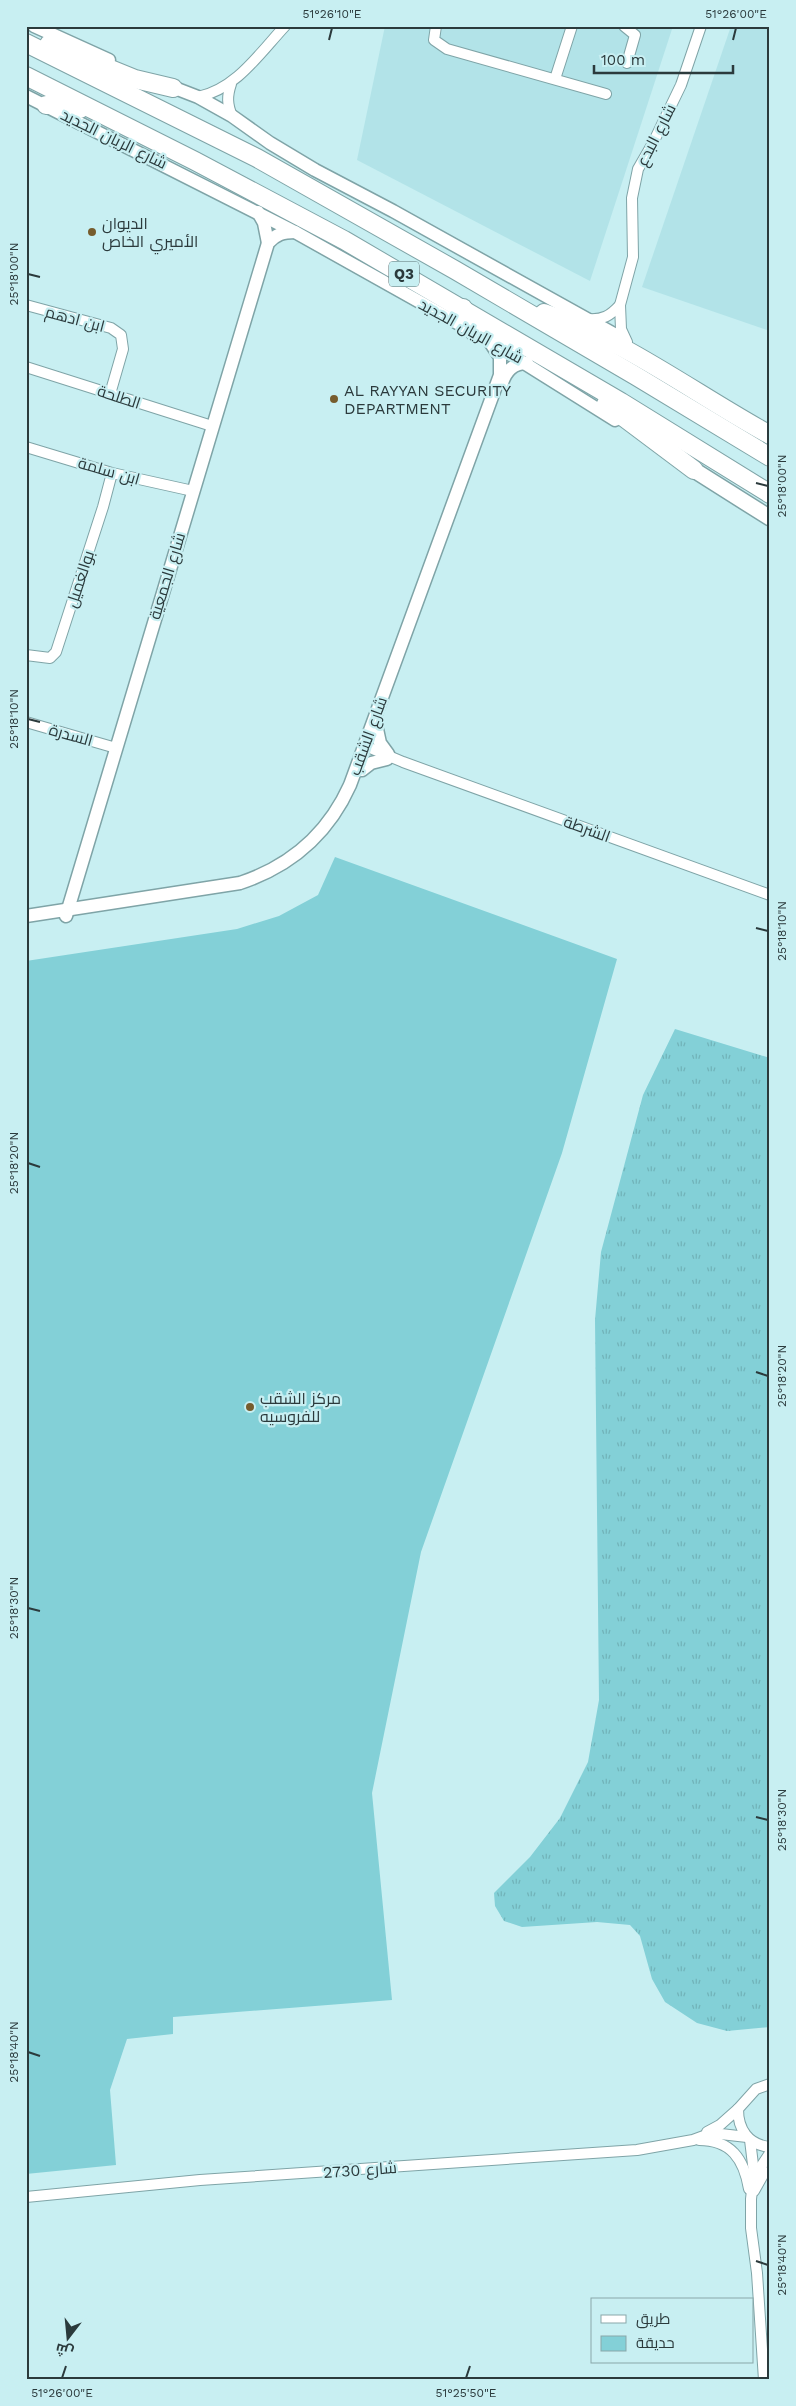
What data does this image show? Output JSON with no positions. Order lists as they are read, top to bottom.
{
  "streets": {
    "highway": ["شارع الريان الجديد", "Q3"],
    "street": [
      "شارع البدع",
      "ابن ادهم",
      "الطلحة",
      "ابن سلمة",
      "شارع الجمعية",
      "بوالغميل",
      "السدرة",
      "شارع الشقب",
      "الشرطة",
      "شارع 2730"
    ]
  },
  "crossings": [
    ["شارع الريان الجديد", "شارع الشقب"],
    ["ابن ادهم", "الطلحة"],
    ["الطلحة", "شارع الجمعية"],
    ["ابن سلمة", "شارع الجمعية"],
    ["ابن سلمة", "بوالغميل"],
    ["شارع الجمعية", "السدرة"],
    ["شارع الجمعية", "شارع الشقب"],
    ["شارع الشقب", "الشرطة"]
  ],
  "places": ["الديوان الأميري الخاص", "AL RAYYAN SECURITY DEPARTMENT", "مركز الشقب للفروسيه"],
  "legend": ["طريق", "حديقة"],
  "scale_bar": "100 m",
  "north": "bottom",
  "coordinates": [
    "51°26'10\"E",
    "51°26'00\"E",
    "25°18'00\"N",
    "25°18'10\"N",
    "25°18'20\"N",
    "25°18'30\"N",
    "25°18'40\"N",
    "51°25'50\"E"
  ]
}
